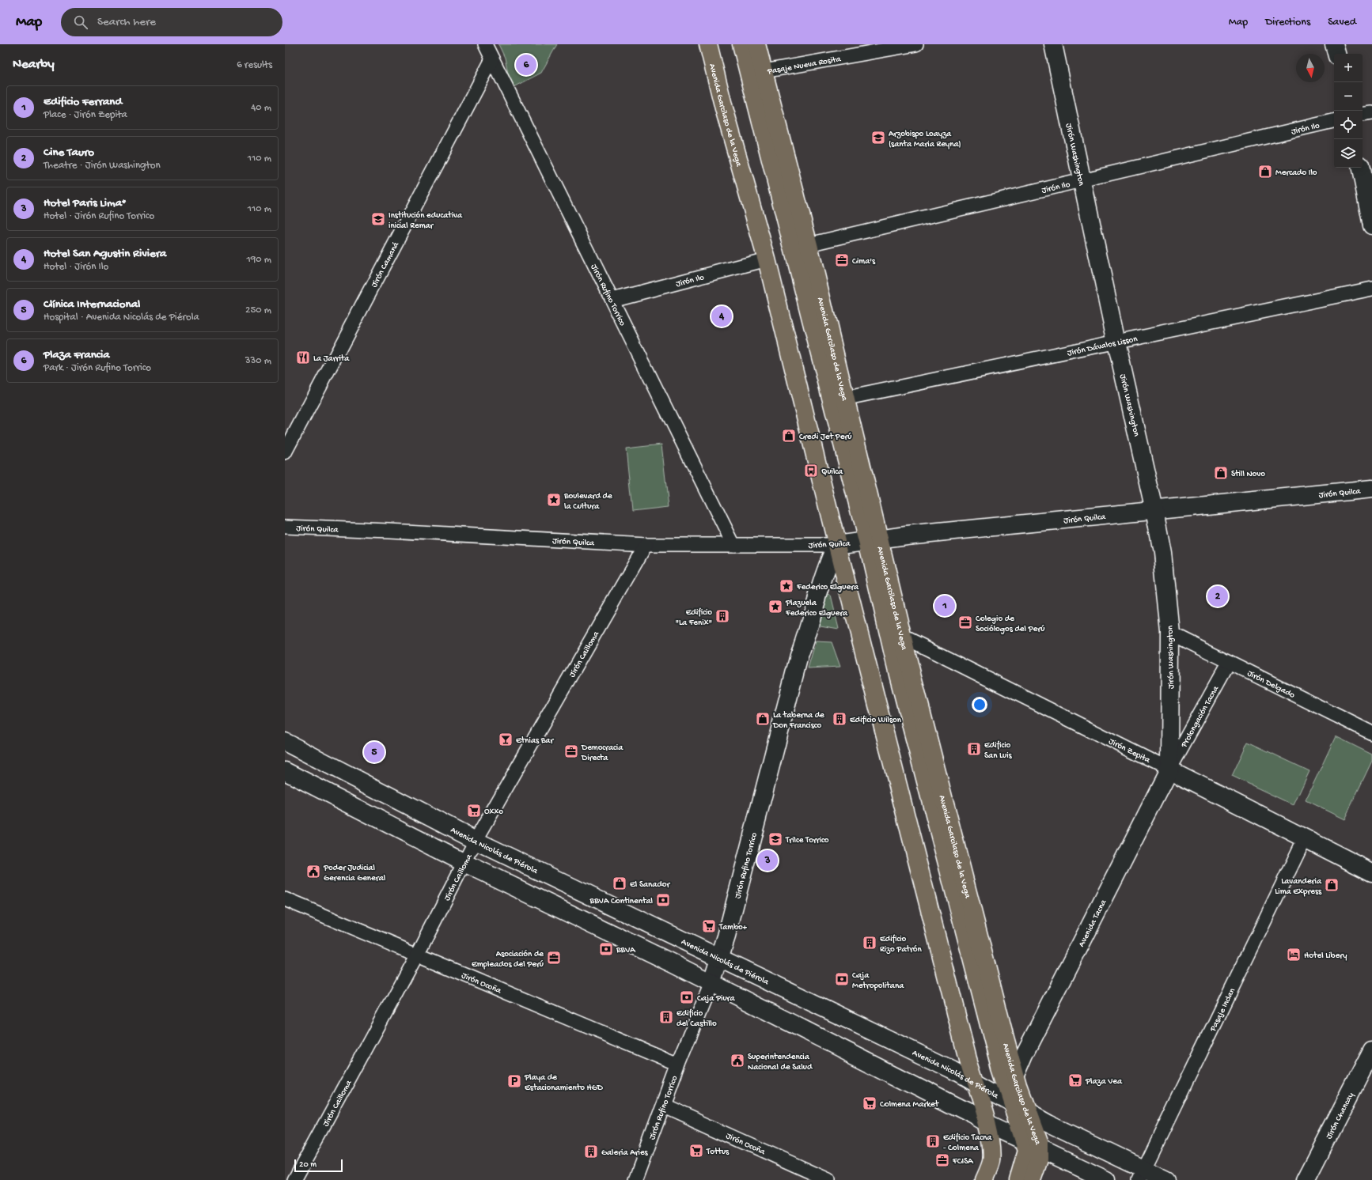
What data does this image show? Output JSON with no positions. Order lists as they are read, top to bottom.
{
  "streets": {
    "main road": ["Avenida Garcilaso de la Vega"],
    "street": [
      "Pasaje Nueva Rosita",
      "Jirón Ilo",
      "Jirón Washington",
      "Jirón Camaná",
      "Jirón Rufino Torrico",
      "Jirón Dávalos Lisson",
      "Jirón Quilca",
      "Jirón Cailloma",
      "Jirón Delgado",
      "Prolongación Tacna",
      "Jirón Zepita",
      "Avenida Nicolás de Piérola",
      "Avenida Tacna",
      "Jirón Ocoña",
      "Pasaje Inclan",
      "Jirón Chancay"
    ]
  },
  "crossings": [
    ["Pasaje Nueva Rosita", "Avenida Garcilaso de la Vega"],
    ["Avenida Garcilaso de la Vega", "Jirón Ilo"],
    ["Avenida Garcilaso de la Vega", "Jirón Rufino Torrico"],
    ["Avenida Garcilaso de la Vega", "Jirón Dávalos Lisson"],
    ["Avenida Garcilaso de la Vega", "Jirón Quilca"],
    ["Avenida Garcilaso de la Vega", "Jirón Zepita"],
    ["Avenida Garcilaso de la Vega", "Avenida Nicolás de Piérola"],
    ["Avenida Garcilaso de la Vega", "Avenida Tacna"],
    ["Jirón Ilo", "Jirón Washington"],
    ["Jirón Ilo", "Jirón Rufino Torrico"],
    ["Jirón Washington", "Jirón Dávalos Lisson"],
    ["Jirón Washington", "Jirón Quilca"],
    ["Jirón Washington", "Jirón Delgado"],
    ["Jirón Washington", "Prolongación Tacna"],
    ["Jirón Washington", "Jirón Zepita"],
    ["Jirón Washington", "Avenida Tacna"],
    ["Jirón Camaná", "Jirón Rufino Torrico"],
    ["Jirón Rufino Torrico", "Jirón Quilca"],
    ["Jirón Rufino Torrico", "Avenida Nicolás de Piérola"],
    ["Jirón Rufino Torrico", "Jirón Ocoña"],
    ["Jirón Quilca", "Jirón Cailloma"],
    ["Jirón Cailloma", "Avenida Nicolás de Piérola"],
    ["Jirón Cailloma", "Jirón Ocoña"],
    ["Jirón Delgado", "Prolongación Tacna"],
    ["Prolongación Tacna", "Jirón Zepita"],
    ["Prolongación Tacna", "Avenida Tacna"],
    ["Jirón Zepita", "Avenida Tacna"],
    ["Jirón Zepita", "Pasaje Inclan"],
    ["Avenida Nicolás de Piérola", "Pasaje Inclan"]
  ],
  "places": {
    "school or university": ["Arzobispo Loayza (santa Maria Reyna)", "Institución educativa inicial Remar", "Trilce Torrico"],
    "shop": [
      "Mercado Ilo",
      "Credi Jet Perú",
      "Still Novo",
      "La taberna de Don Francisco",
      "El Sanador",
      "Lavanderia Lima Express"
    ],
    "office": [
      "Cima's",
      "Colegio de Sociólogos del Perú",
      "Democracia Directa",
      "Asociación de Empleados del Perú",
      "FCISA"
    ],
    "restaurant": ["La Jarrita"],
    "bus stop": ["Quilca"],
    "place": ["Boulevard de la Cultura", "Federico Elguera", "Plazuela Federico Elguera"],
    "building": [
      "Edificio \"La Fenix\"",
      "Edificio Wilson",
      "Edificio San Luis",
      "Edificio Rizo Patrón",
      "Edificio del Castillo",
      "Edificio Tacna - Colmena",
      "Galeria Aries"
    ],
    "bar": ["Etnias Bar"],
    "supermarket": [
      "Oxxo",
      "Tambo+",
      "Plaza Vea",
      "Colmena Market",
      "Tottus"
    ],
    "public building": ["Poder Judicial Gerencia General", "Superintendencia Nacional de Salud"],
    "bank": [
      "BBVA Continental",
      "BBVA",
      "Caja Metropolitana",
      "Caja Piura"
    ],
    "hotel": ["Hotel Libery"],
    "parking": ["Playa de Estacionamiento HGD"]
  },
  "scale_bar": "20 m",
  "north": "bottom",
  "page": {
    "header": "Map",
    "search": "Search here",
    "nav": ["Map", "Directions", "Saved"],
    "heading": ["Nearby", "6 results"],
    "pins": [
      "6",
      "4",
      "2",
      "1",
      "5",
      "3"
    ],
    "map_buttons": ["+", "−"],
    "list": [
      {
        "mark": "1",
        "name": "Edificio Ferrand",
        "note": "Place · Jirón Zepita",
        "value": "40 m"
      },
      {
        "mark": "2",
        "name": "Cine Tauro",
        "note": "Theatre · Jirón Washington",
        "value": "110 m"
      },
      {
        "mark": "3",
        "name": "Hotel Paris Lima*",
        "note": "Hotel · Jirón Rufino Torrico",
        "value": "110 m"
      },
      {
        "mark": "4",
        "name": "Hotel San Agustin Riviera",
        "note": "Hotel · Jirón Ilo",
        "value": "190 m"
      },
      {
        "mark": "5",
        "name": "Clínica Internacional",
        "note": "Hospital · Avenida Nicolás de Piérola",
        "value": "250 m"
      },
      {
        "mark": "6",
        "name": "Plaza Francia",
        "note": "Park · Jirón Rufino Torrico",
        "value": "330 m"
      }
    ],
    "scale": "20 m"
  }
}
